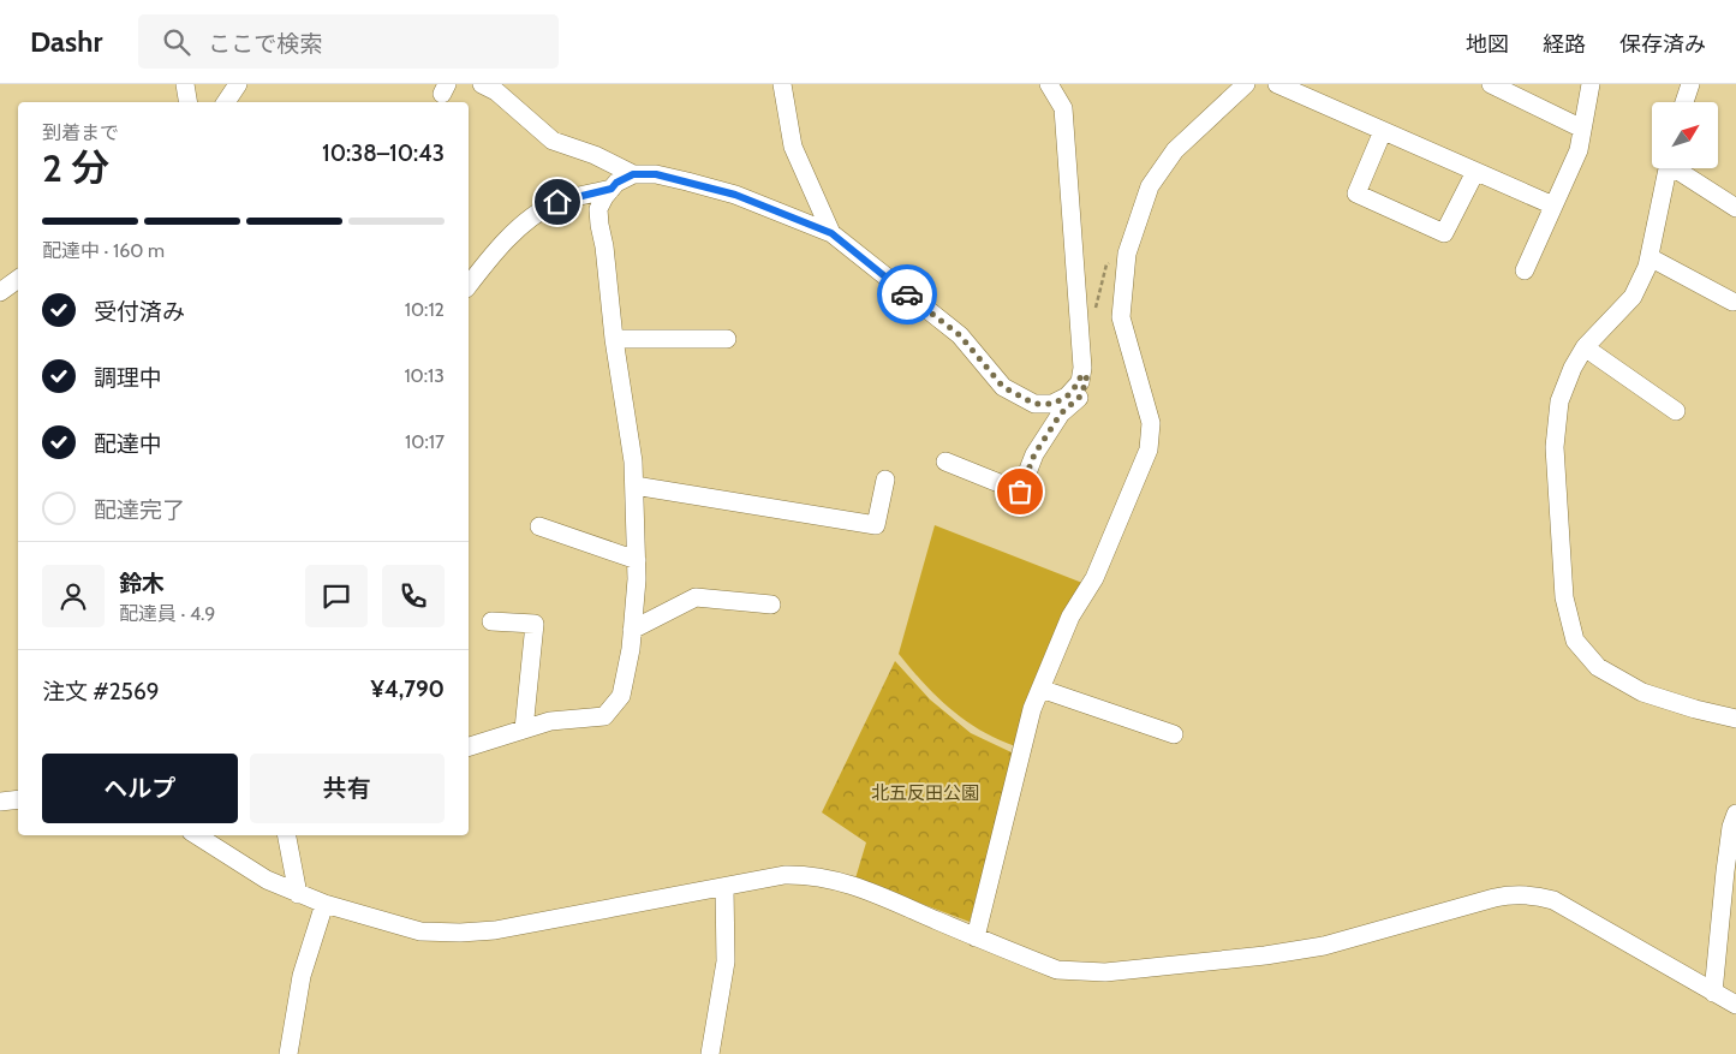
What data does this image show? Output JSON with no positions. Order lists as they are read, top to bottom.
{
  "parks": ["北五反田公園"],
  "north": "top right",
  "page": {
    "header": "Dashr",
    "search": "ここで検索",
    "nav": ["地図", "経路", "保存済み"],
    "heading": ["2 分", "到着まで", "10:38–10:43"],
    "panel": [
      "鈴木",
      "配達員 · 4.9",
      "注文 #2569",
      "¥4,790"
    ],
    "bar": "配達中 · 160 m",
    "list": [
      ["受付済み", "10:12"],
      ["調理中", "10:13"],
      ["配達中", "10:17"],
      "配達完了"
    ],
    "buttons": ["ヘルプ", "共有"]
  }
}
